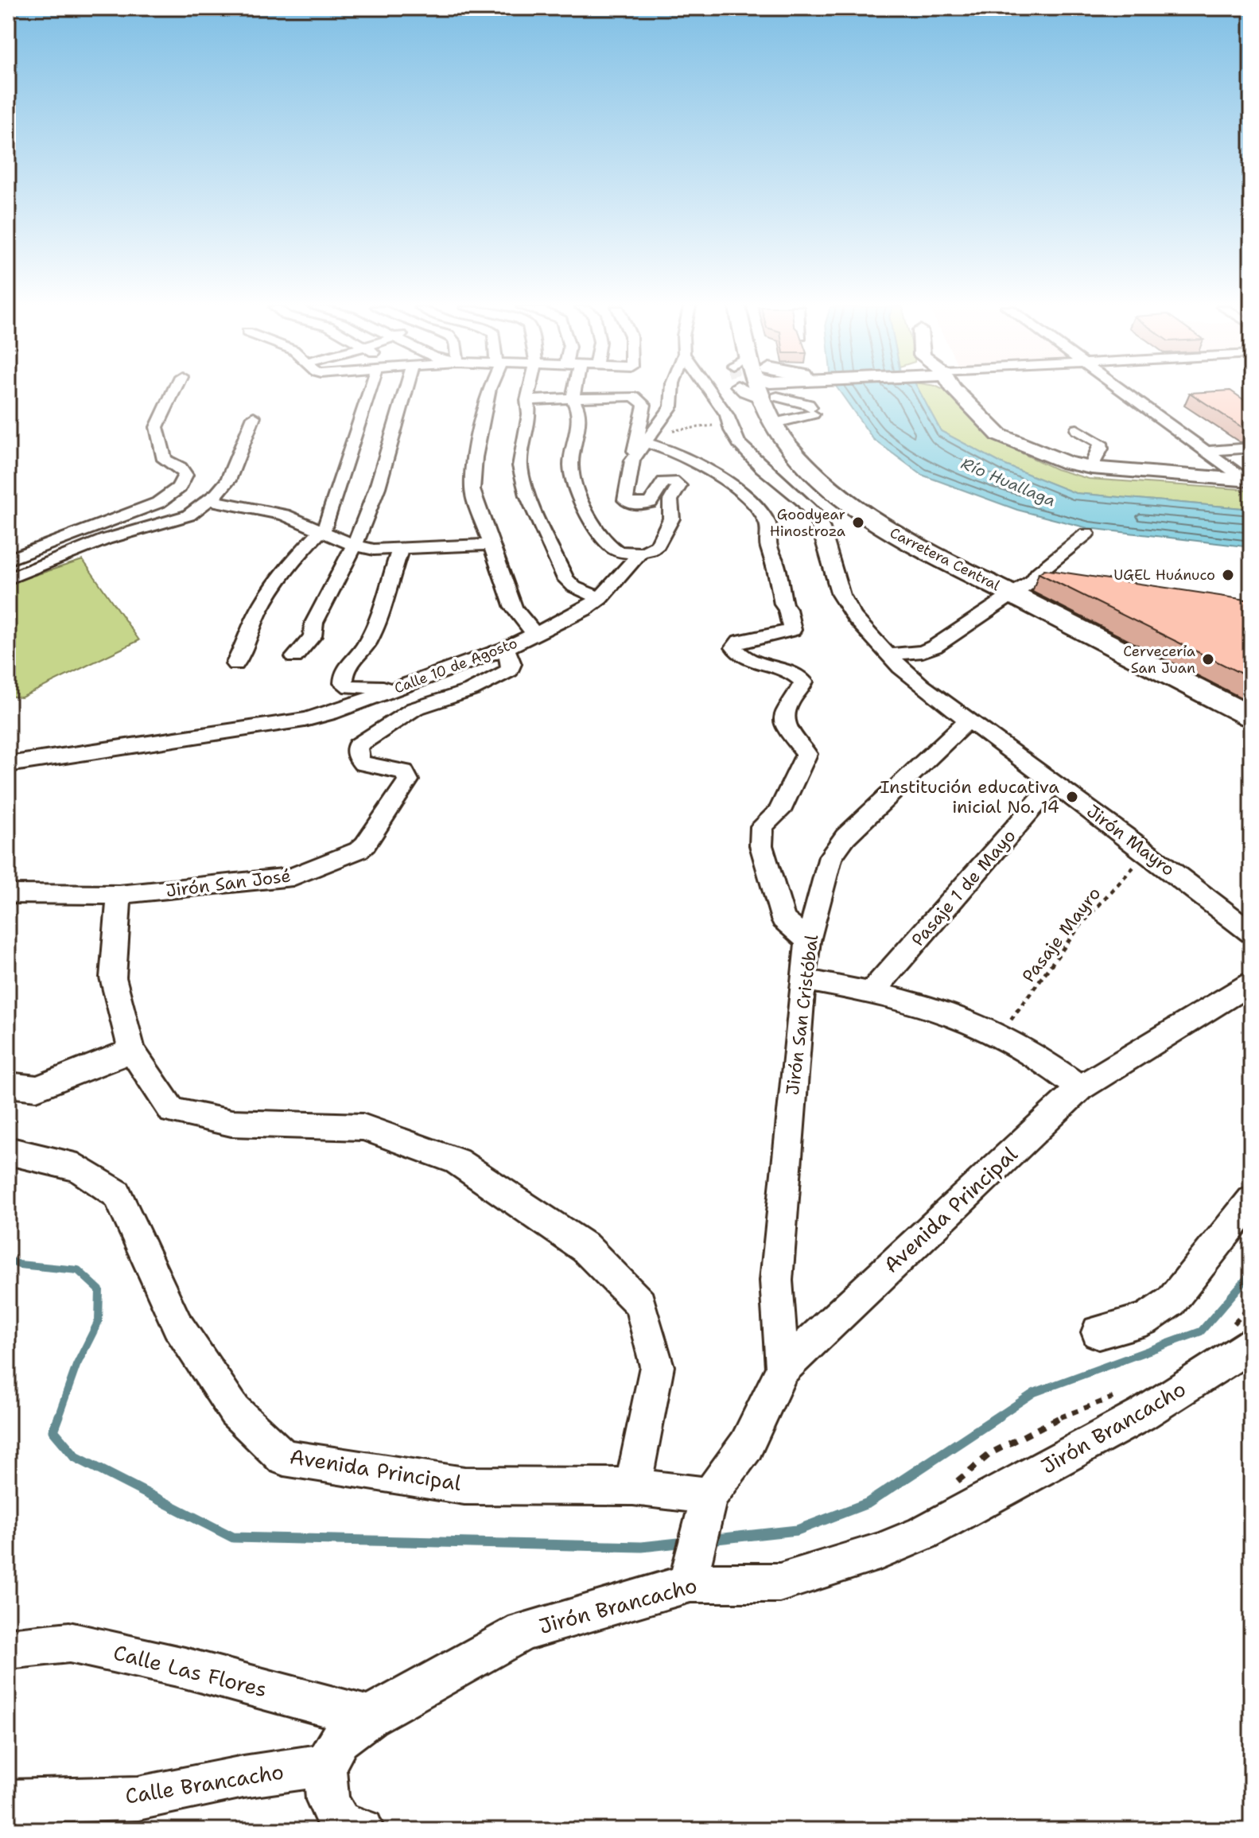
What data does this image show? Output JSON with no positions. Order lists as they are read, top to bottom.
{
  "streets": {
    "highway": ["Carretera Central"],
    "street": [
      "Calle 10 de Agosto",
      "Jirón Mayro",
      "Jirón San José",
      "Pasaje 1 de Mayo",
      "Jirón San Cristóbal",
      "Avenida Principal",
      "Jirón Brancacho",
      "Calle Las Flores",
      "Calle Brancacho"
    ],
    "path": ["Pasaje Mayro"]
  },
  "crossings": [
    ["Calle 10 de Agosto", "Jirón San José"],
    ["Jirón Mayro", "Pasaje 1 de Mayo"],
    ["Jirón Mayro", "Pasaje Mayro"],
    ["Jirón Mayro", "Jirón San Cristóbal"],
    ["Jirón San Cristóbal", "Avenida Principal"],
    ["Avenida Principal", "Jirón Brancacho"],
    ["Jirón Brancacho", "Calle Las Flores"],
    ["Jirón Brancacho", "Calle Brancacho"]
  ],
  "water": ["Río Huallaga"],
  "places": [
    "Goodyear Hinostroza",
    "UGEL Huánuco",
    "Cervecería San Juan",
    "Institución educativa inicial No. 14"
  ]
}
